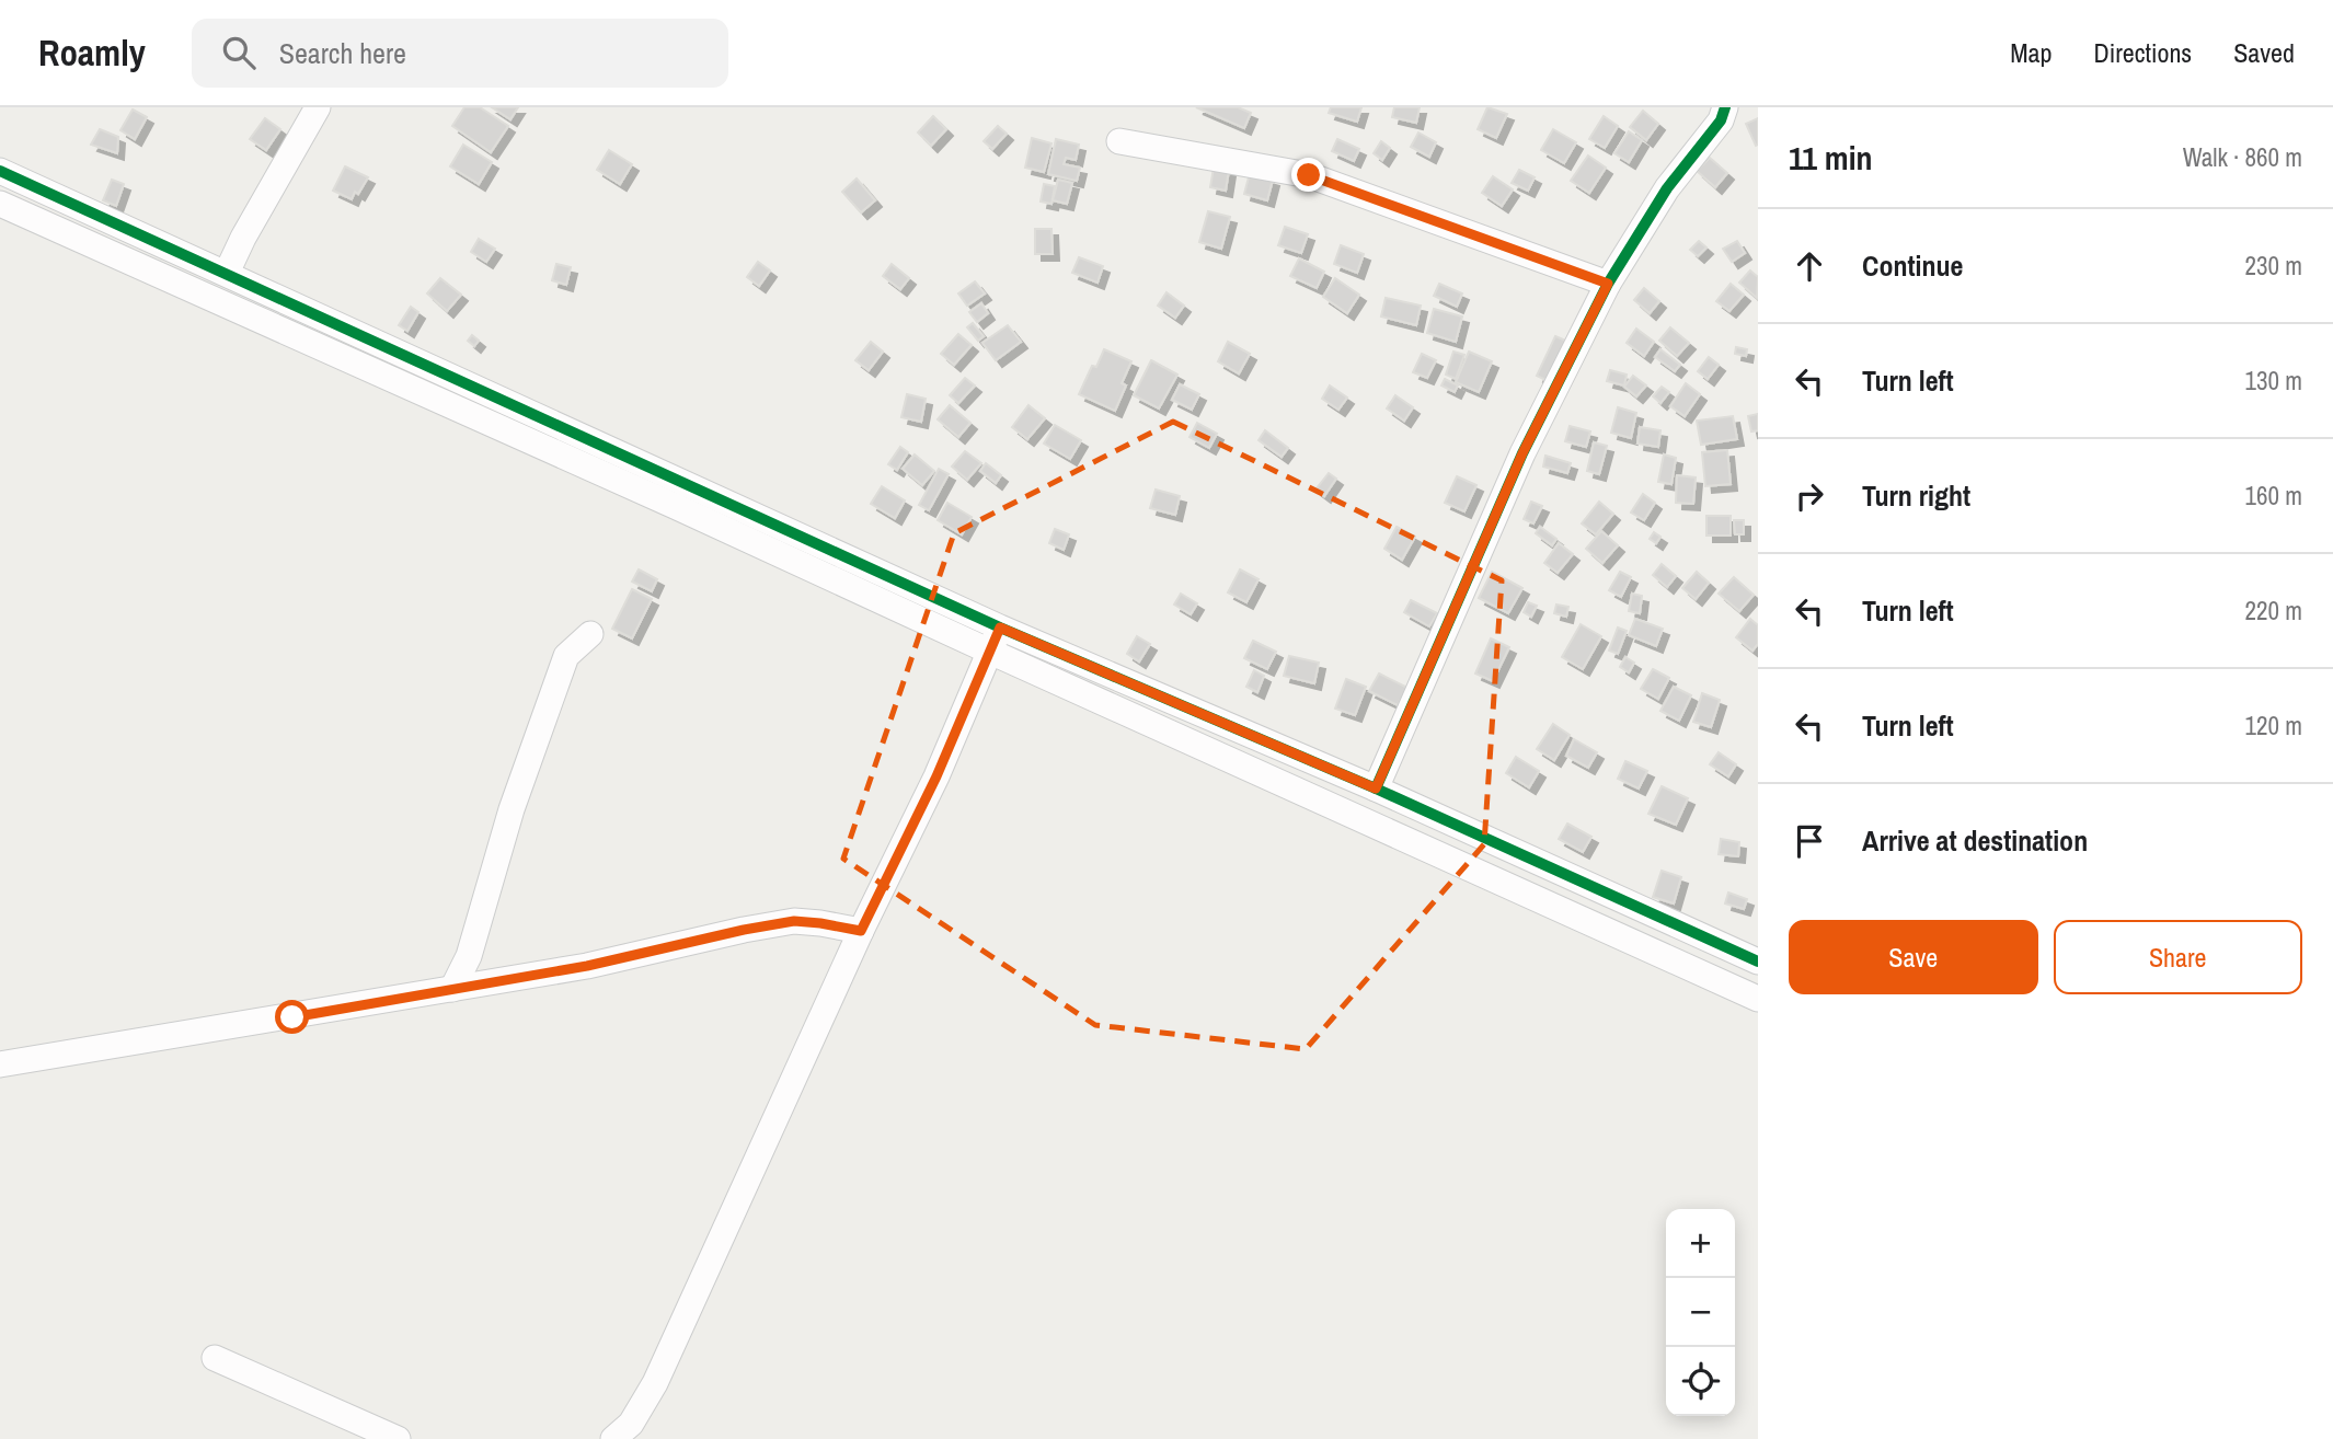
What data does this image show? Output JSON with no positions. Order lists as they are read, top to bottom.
{
  "page": {
    "header": "Roamly",
    "search": "Search here",
    "nav": ["Map", "Directions", "Saved"],
    "heading": ["11 min", "Walk · 860 m"],
    "list": [
      ["Continue", "230 m"],
      ["Turn left", "130 m"],
      ["Turn right", "160 m"],
      ["Turn left", "220 m"],
      ["Turn left", "120 m"],
      "Arrive at destination"
    ],
    "buttons": ["Save", "Share"],
    "map_buttons": ["+", "−"]
  }
}
